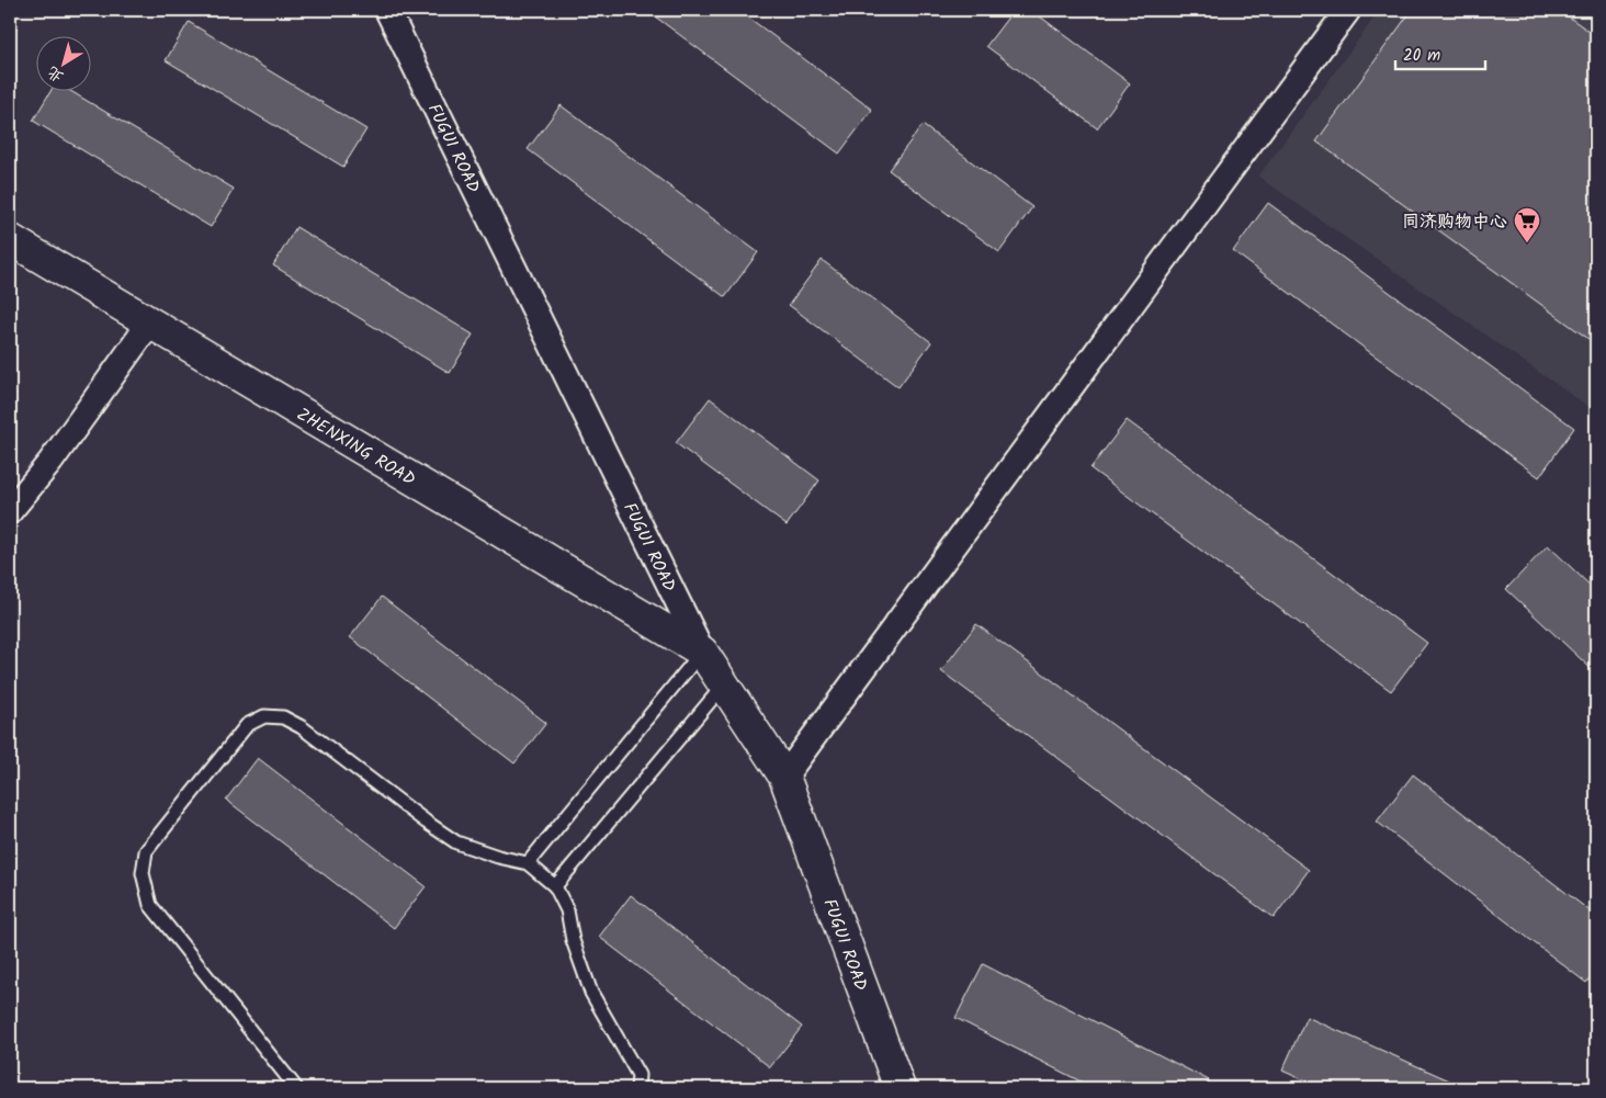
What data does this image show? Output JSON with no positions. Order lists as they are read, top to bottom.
{
  "streets": {
    "street": ["FUGUI ROAD", "ZHENXING ROAD"]
  },
  "crossings": [
    ["FUGUI ROAD", "ZHENXING ROAD"]
  ],
  "places": {
    "supermarket": ["同济购物中心"]
  },
  "scale_bar": "20 m",
  "north": "bottom left"
}
